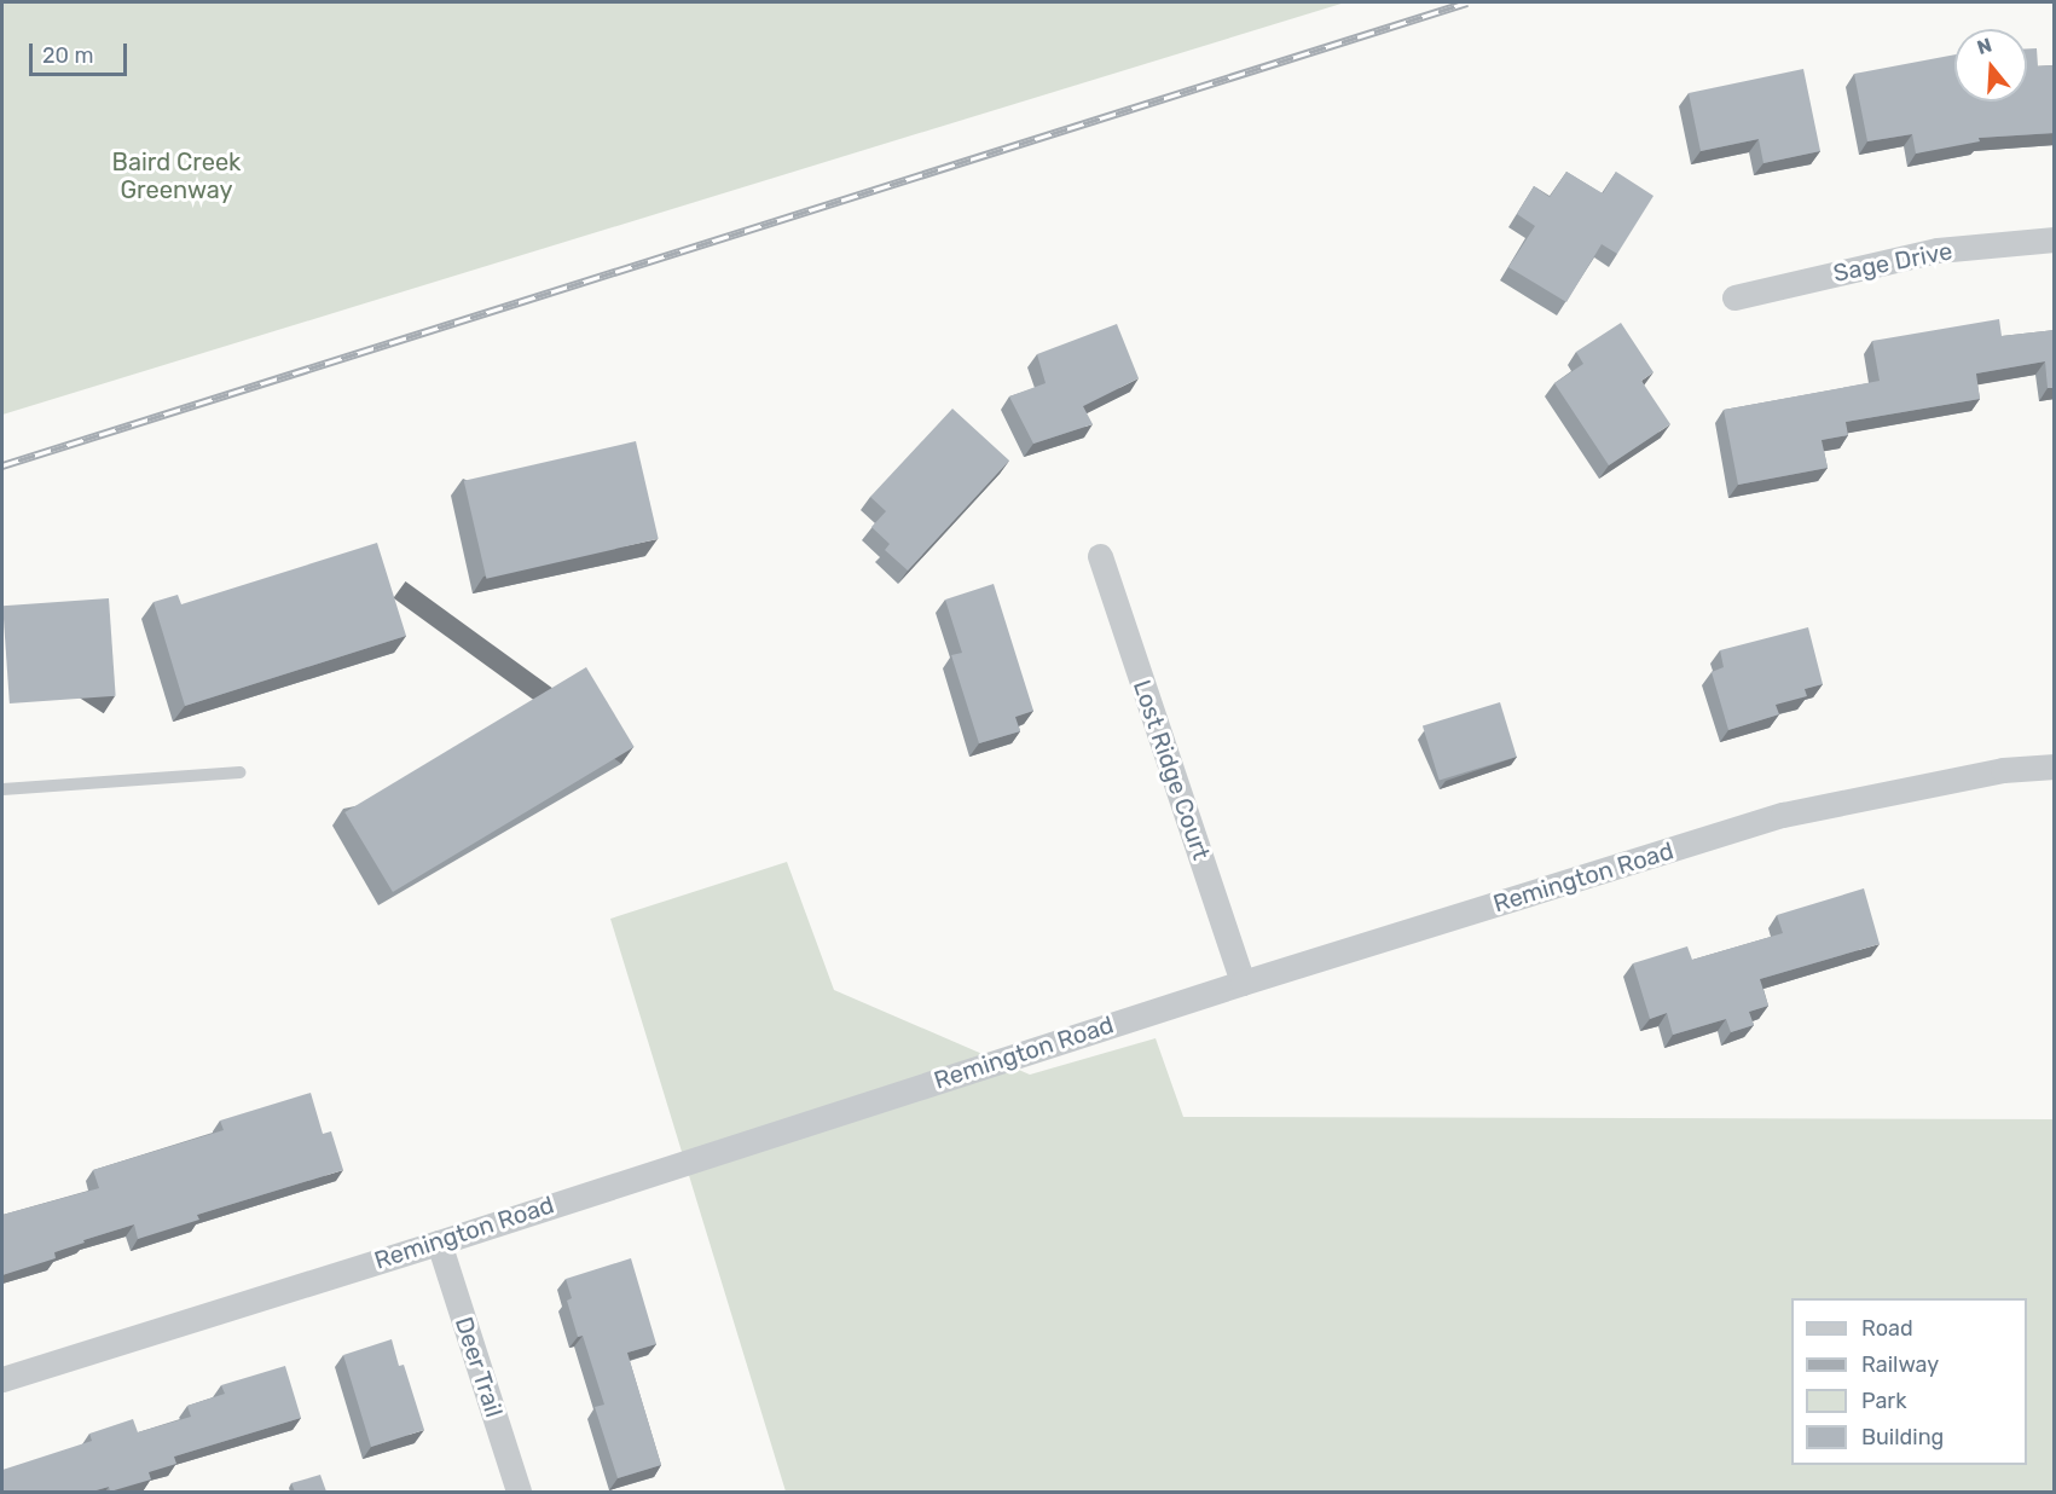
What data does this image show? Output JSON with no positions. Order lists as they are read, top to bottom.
{
  "streets": {
    "street": [
      "Sage Drive",
      "Lost Ridge Court",
      "Remington Road",
      "Deer Trail"
    ]
  },
  "crossings": [
    ["Lost Ridge Court", "Remington Road"],
    ["Remington Road", "Deer Trail"]
  ],
  "parks": ["Baird Creek Greenway"],
  "legend": [
    "Road",
    "Railway",
    "Park",
    "Building"
  ],
  "scale_bar": "20 m",
  "north": "top"
}
